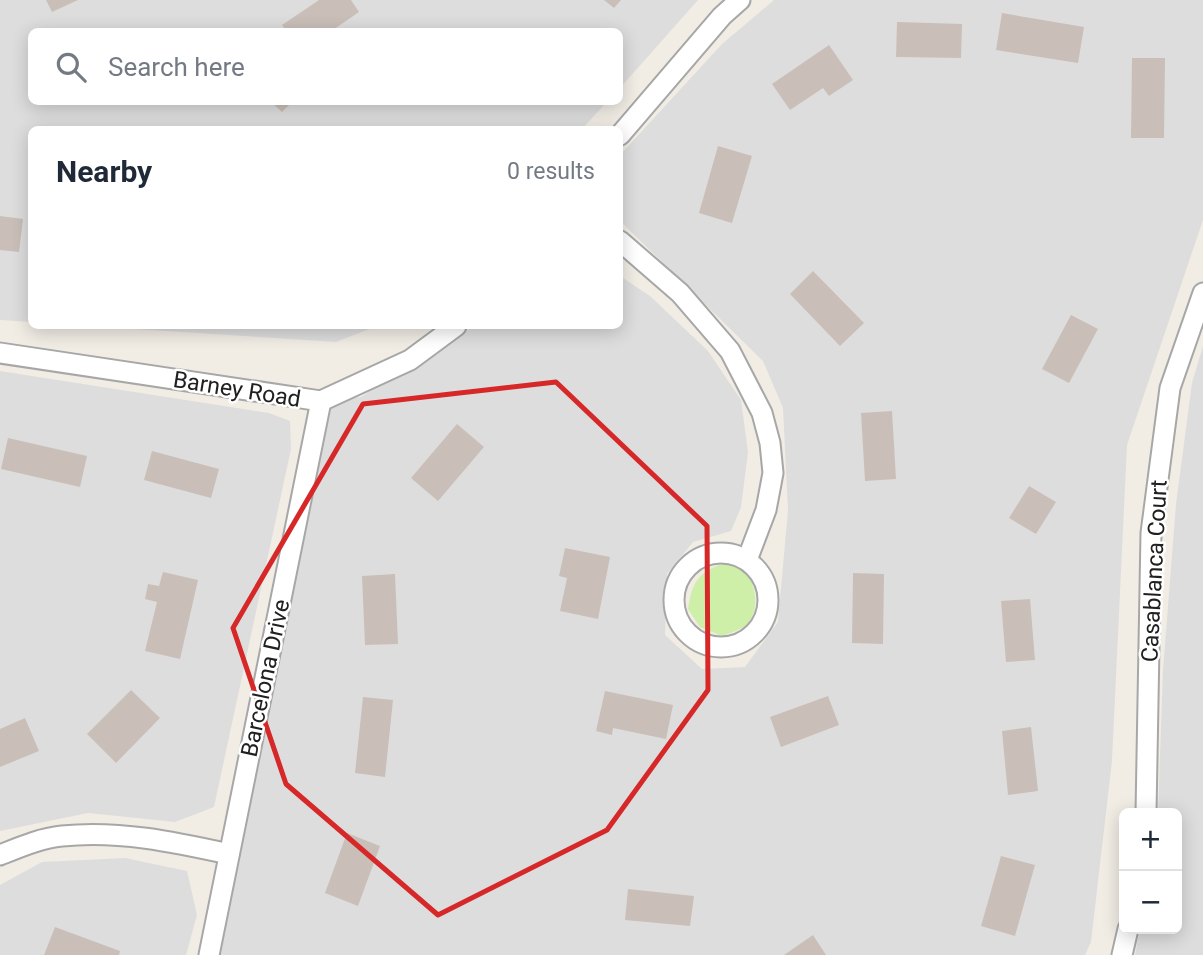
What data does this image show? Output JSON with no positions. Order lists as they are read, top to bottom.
{
  "streets": {
    "street": ["Barney Road", "Casablanca Court", "Barcelona Drive"]
  },
  "crossings": [
    ["Barney Road", "Barcelona Drive"]
  ],
  "page": {
    "search": "Search here",
    "heading": ["Nearby", "0 results"],
    "map_buttons": ["+", "−"]
  }
}
